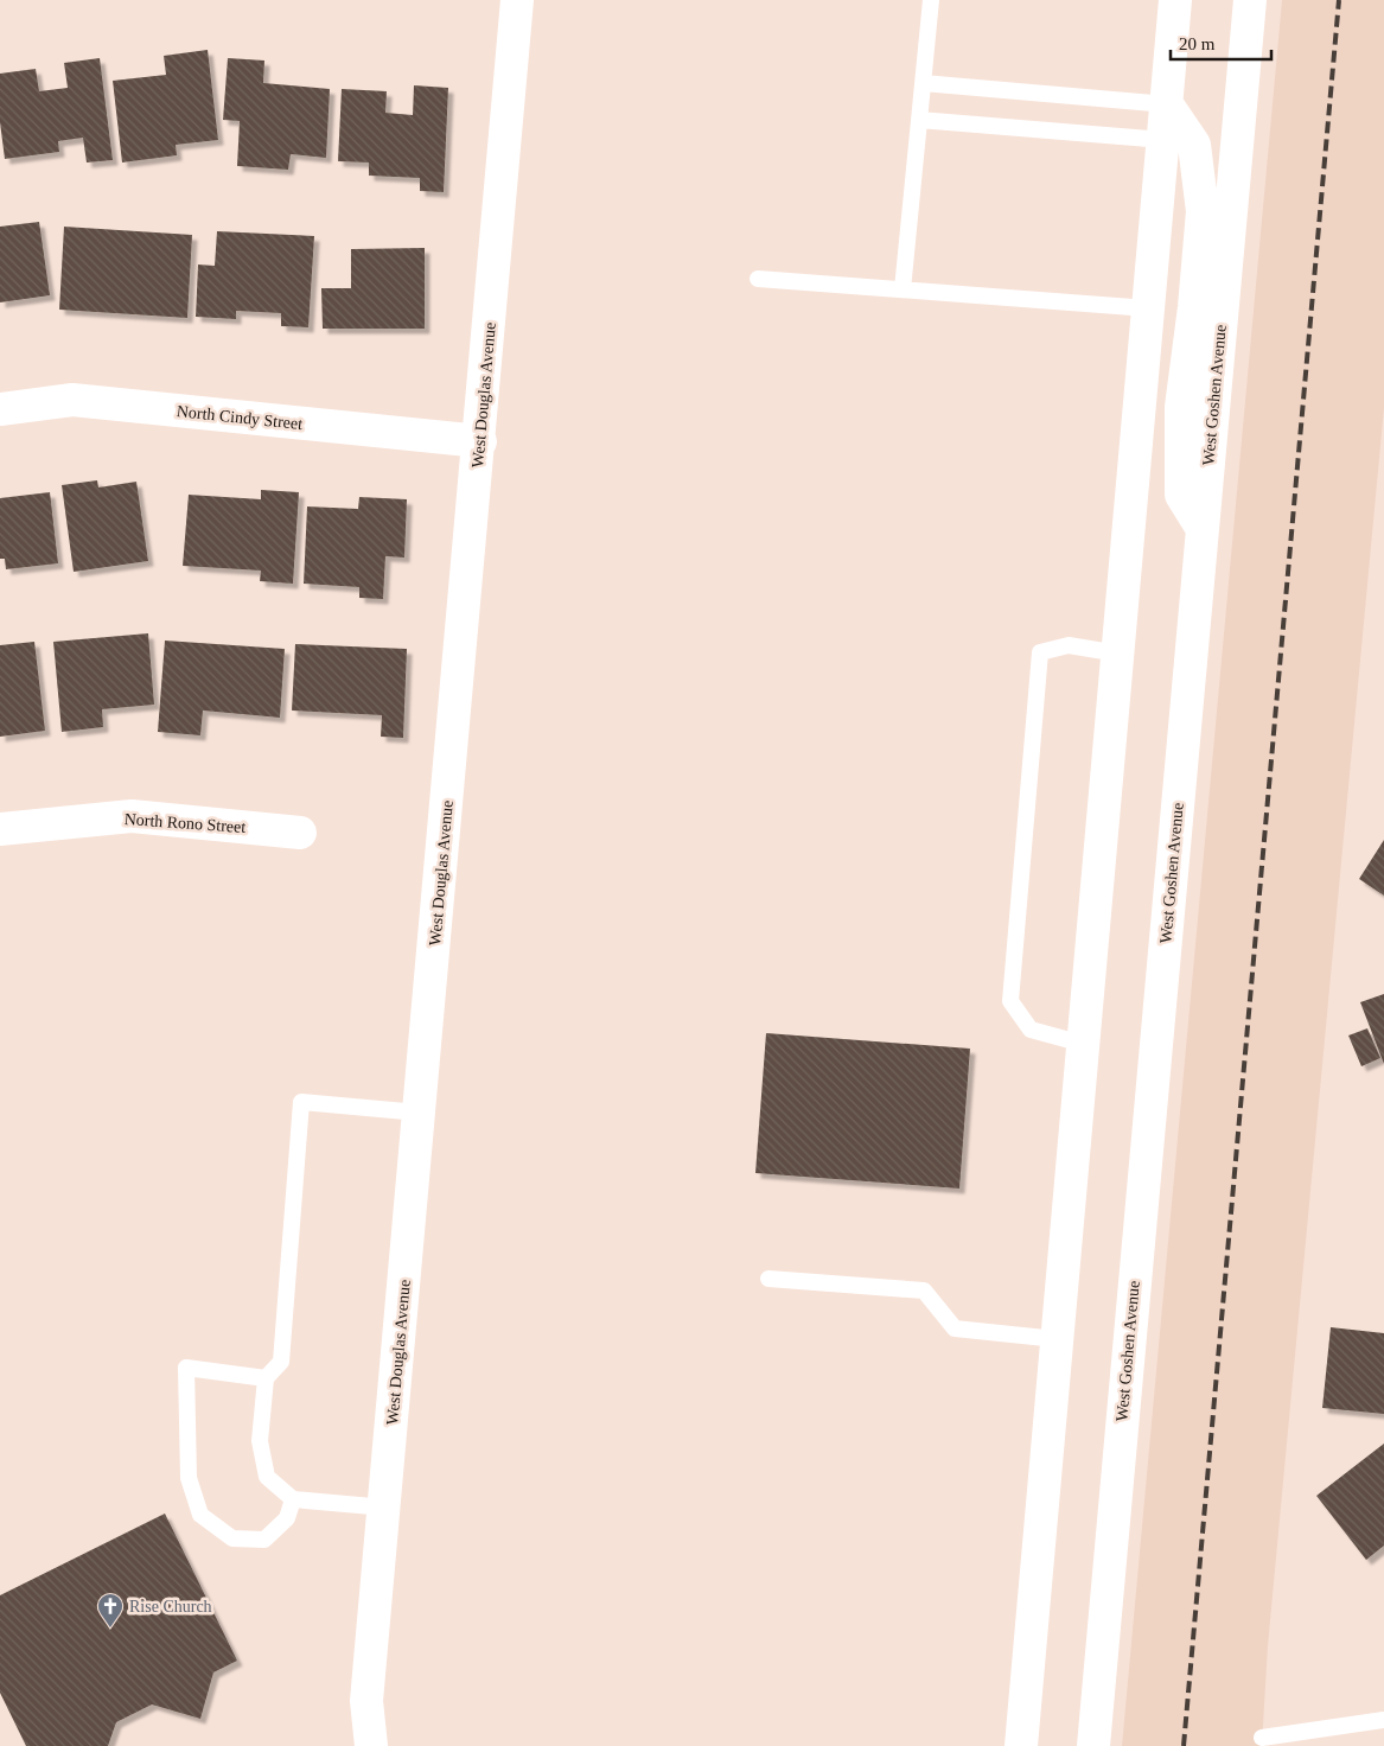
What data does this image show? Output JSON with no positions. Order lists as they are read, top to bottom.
{
  "streets": {
    "main road": [
      "West Douglas Avenue",
      "West Goshen Avenue",
      "North Cindy Street",
      "North Rono Street"
    ]
  },
  "crossings": [
    ["West Douglas Avenue", "North Cindy Street"]
  ],
  "places": {
    "church": ["Rise Church"]
  },
  "scale_bar": "20 m"
}
